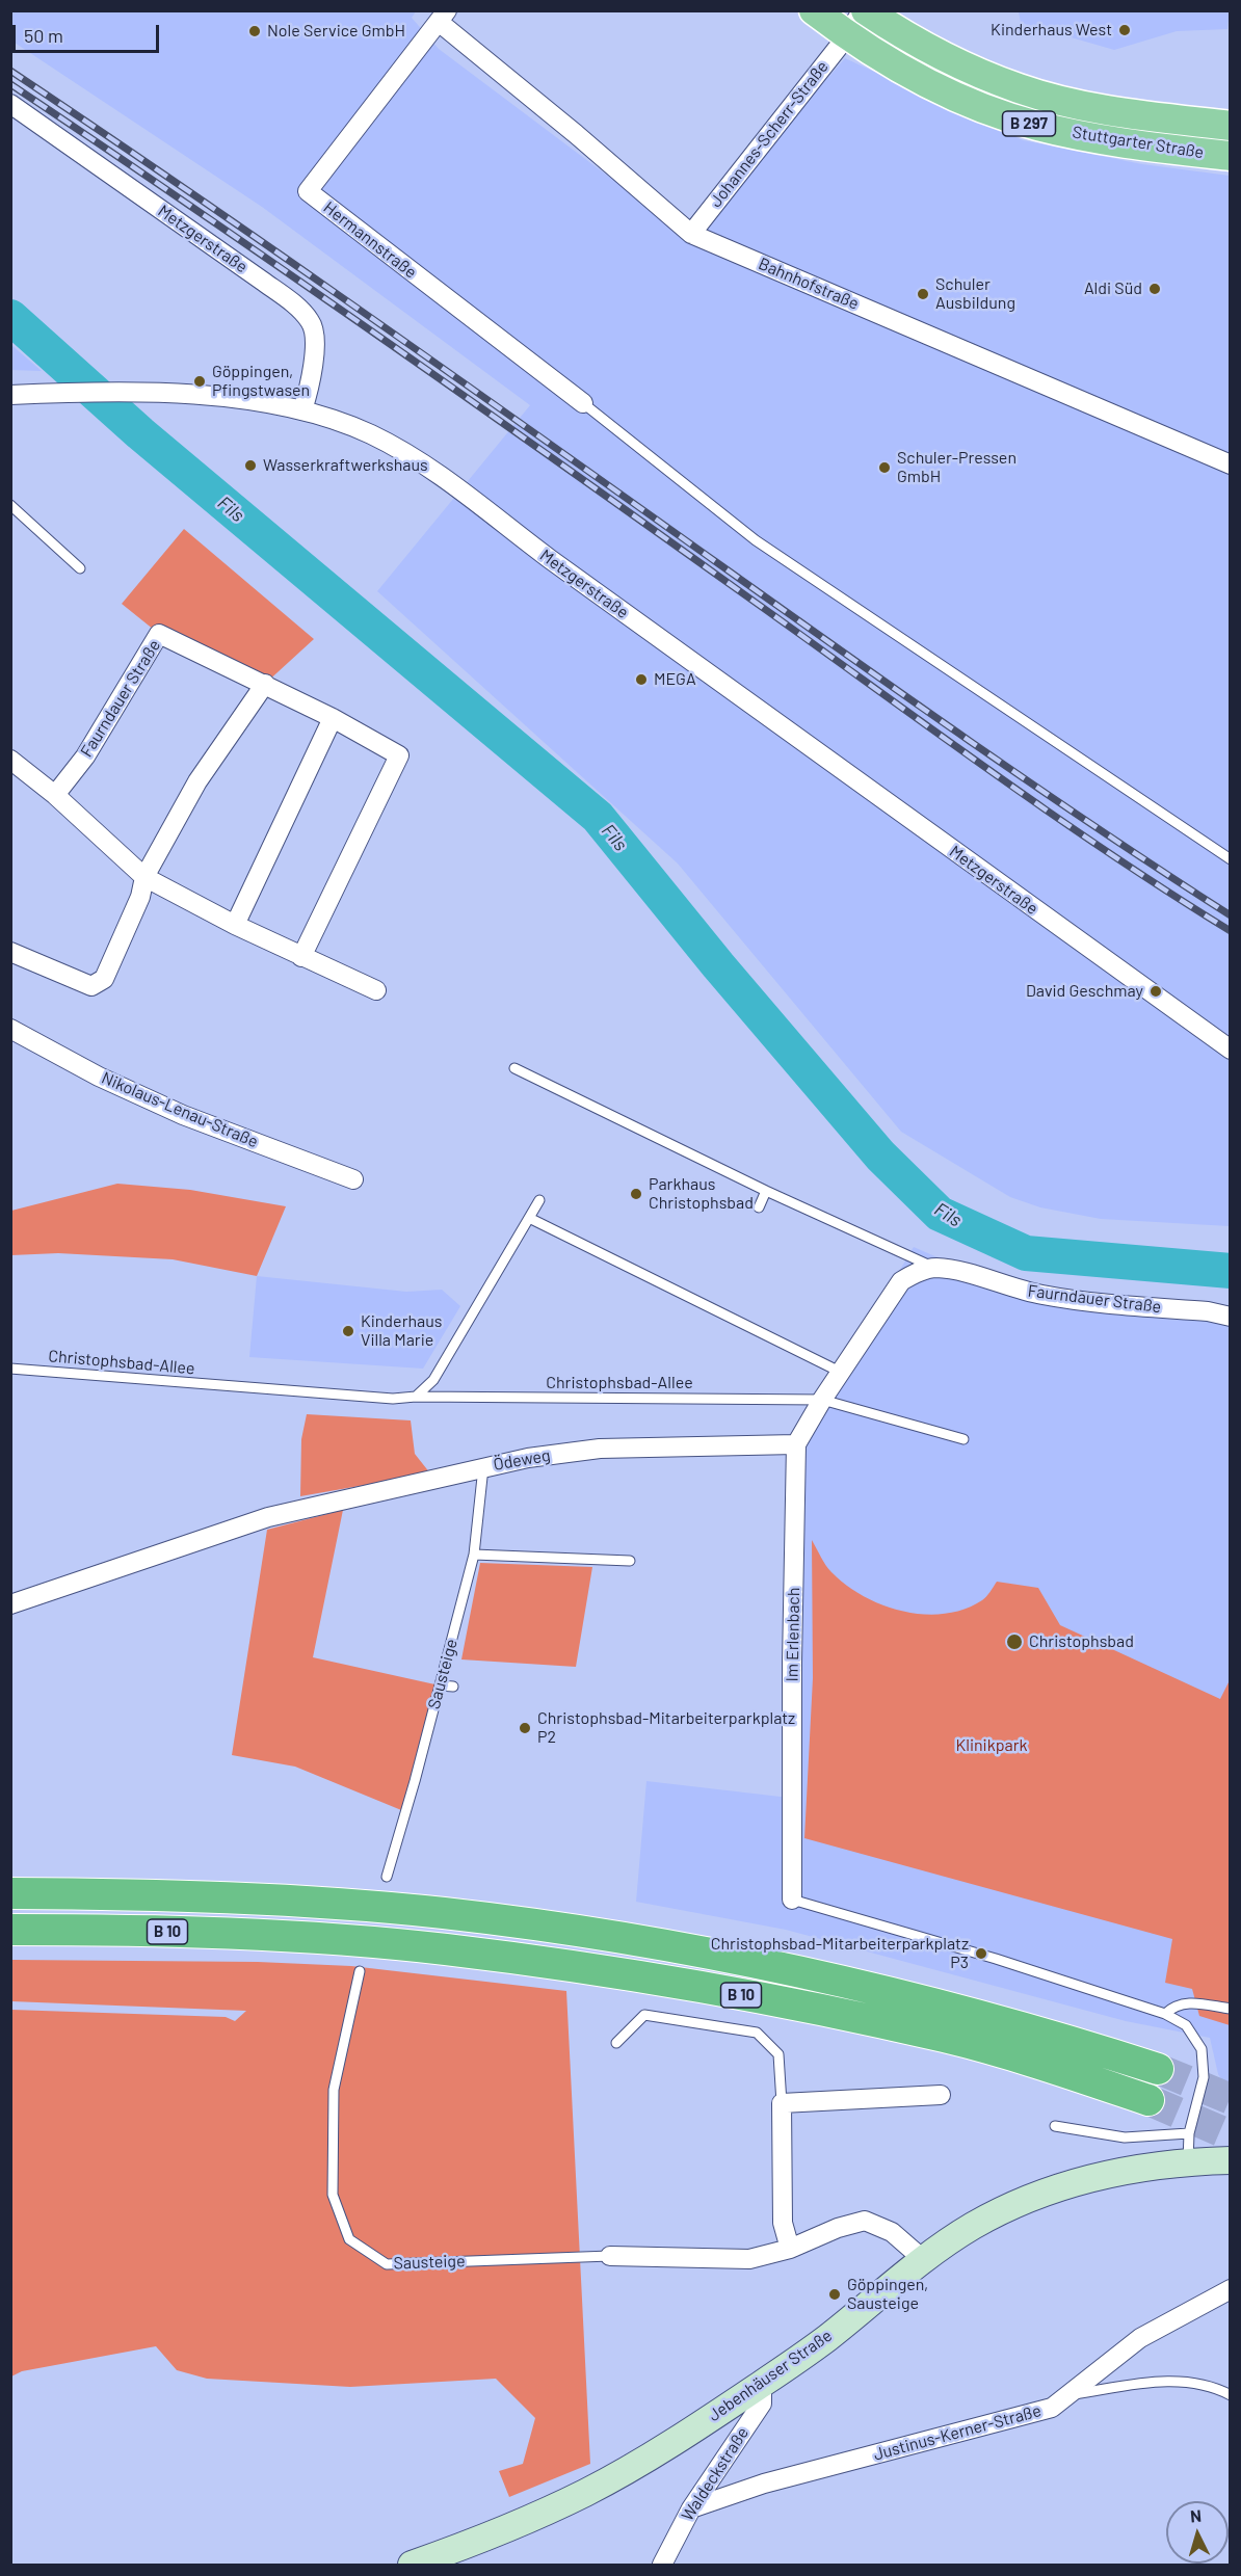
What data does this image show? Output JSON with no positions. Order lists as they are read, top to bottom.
{
  "streets": {
    "highway": ["B 10"],
    "main road": ["B 297", "Stuttgarter Straße", "Jebenhäuser Straße"],
    "street": [
      "Johannes-Scherr-Straße",
      "Metzgerstraße",
      "Hermannstraße",
      "Bahnhofstraße",
      "Faurndauer Straße",
      "Nikolaus-Lenau-Straße",
      "Ödeweg",
      "Im Erlenbach",
      "Sausteige",
      "Justinus-Kerner-Straße",
      "Waldeckstraße"
    ],
    "lane": ["Christophsbad-Allee"]
  },
  "crossings": [
    ["Johannes-Scherr-Straße", "Stuttgarter Straße"],
    ["Johannes-Scherr-Straße", "Bahnhofstraße"],
    ["Hermannstraße", "Bahnhofstraße"],
    ["Ödeweg", "Im Erlenbach"],
    ["Ödeweg", "Sausteige"],
    ["Sausteige", "Jebenhäuser Straße"],
    ["Jebenhäuser Straße", "Waldeckstraße"],
    ["Justinus-Kerner-Straße", "Waldeckstraße"]
  ],
  "water": ["Fils"],
  "parks": ["Klinikpark"],
  "places": [
    "Kinderhaus West",
    "Nole Service GmbH",
    "Aldi Süd",
    "Schuler Ausbildung",
    "Göppingen, Pfingstwasen",
    "Wasserkraftwerkshaus",
    "Schuler-Pressen GmbH",
    "MEGA",
    "David Geschmay",
    "Parkhaus Christophsbad",
    "Kinderhaus Villa Marie",
    "Christophsbad",
    "Christophsbad-Mitarbeiterparkplatz P2",
    "Christophsbad-Mitarbeiterparkplatz P3",
    "Göppingen, Sausteige"
  ],
  "scale_bar": "50 m",
  "north": "top"
}
